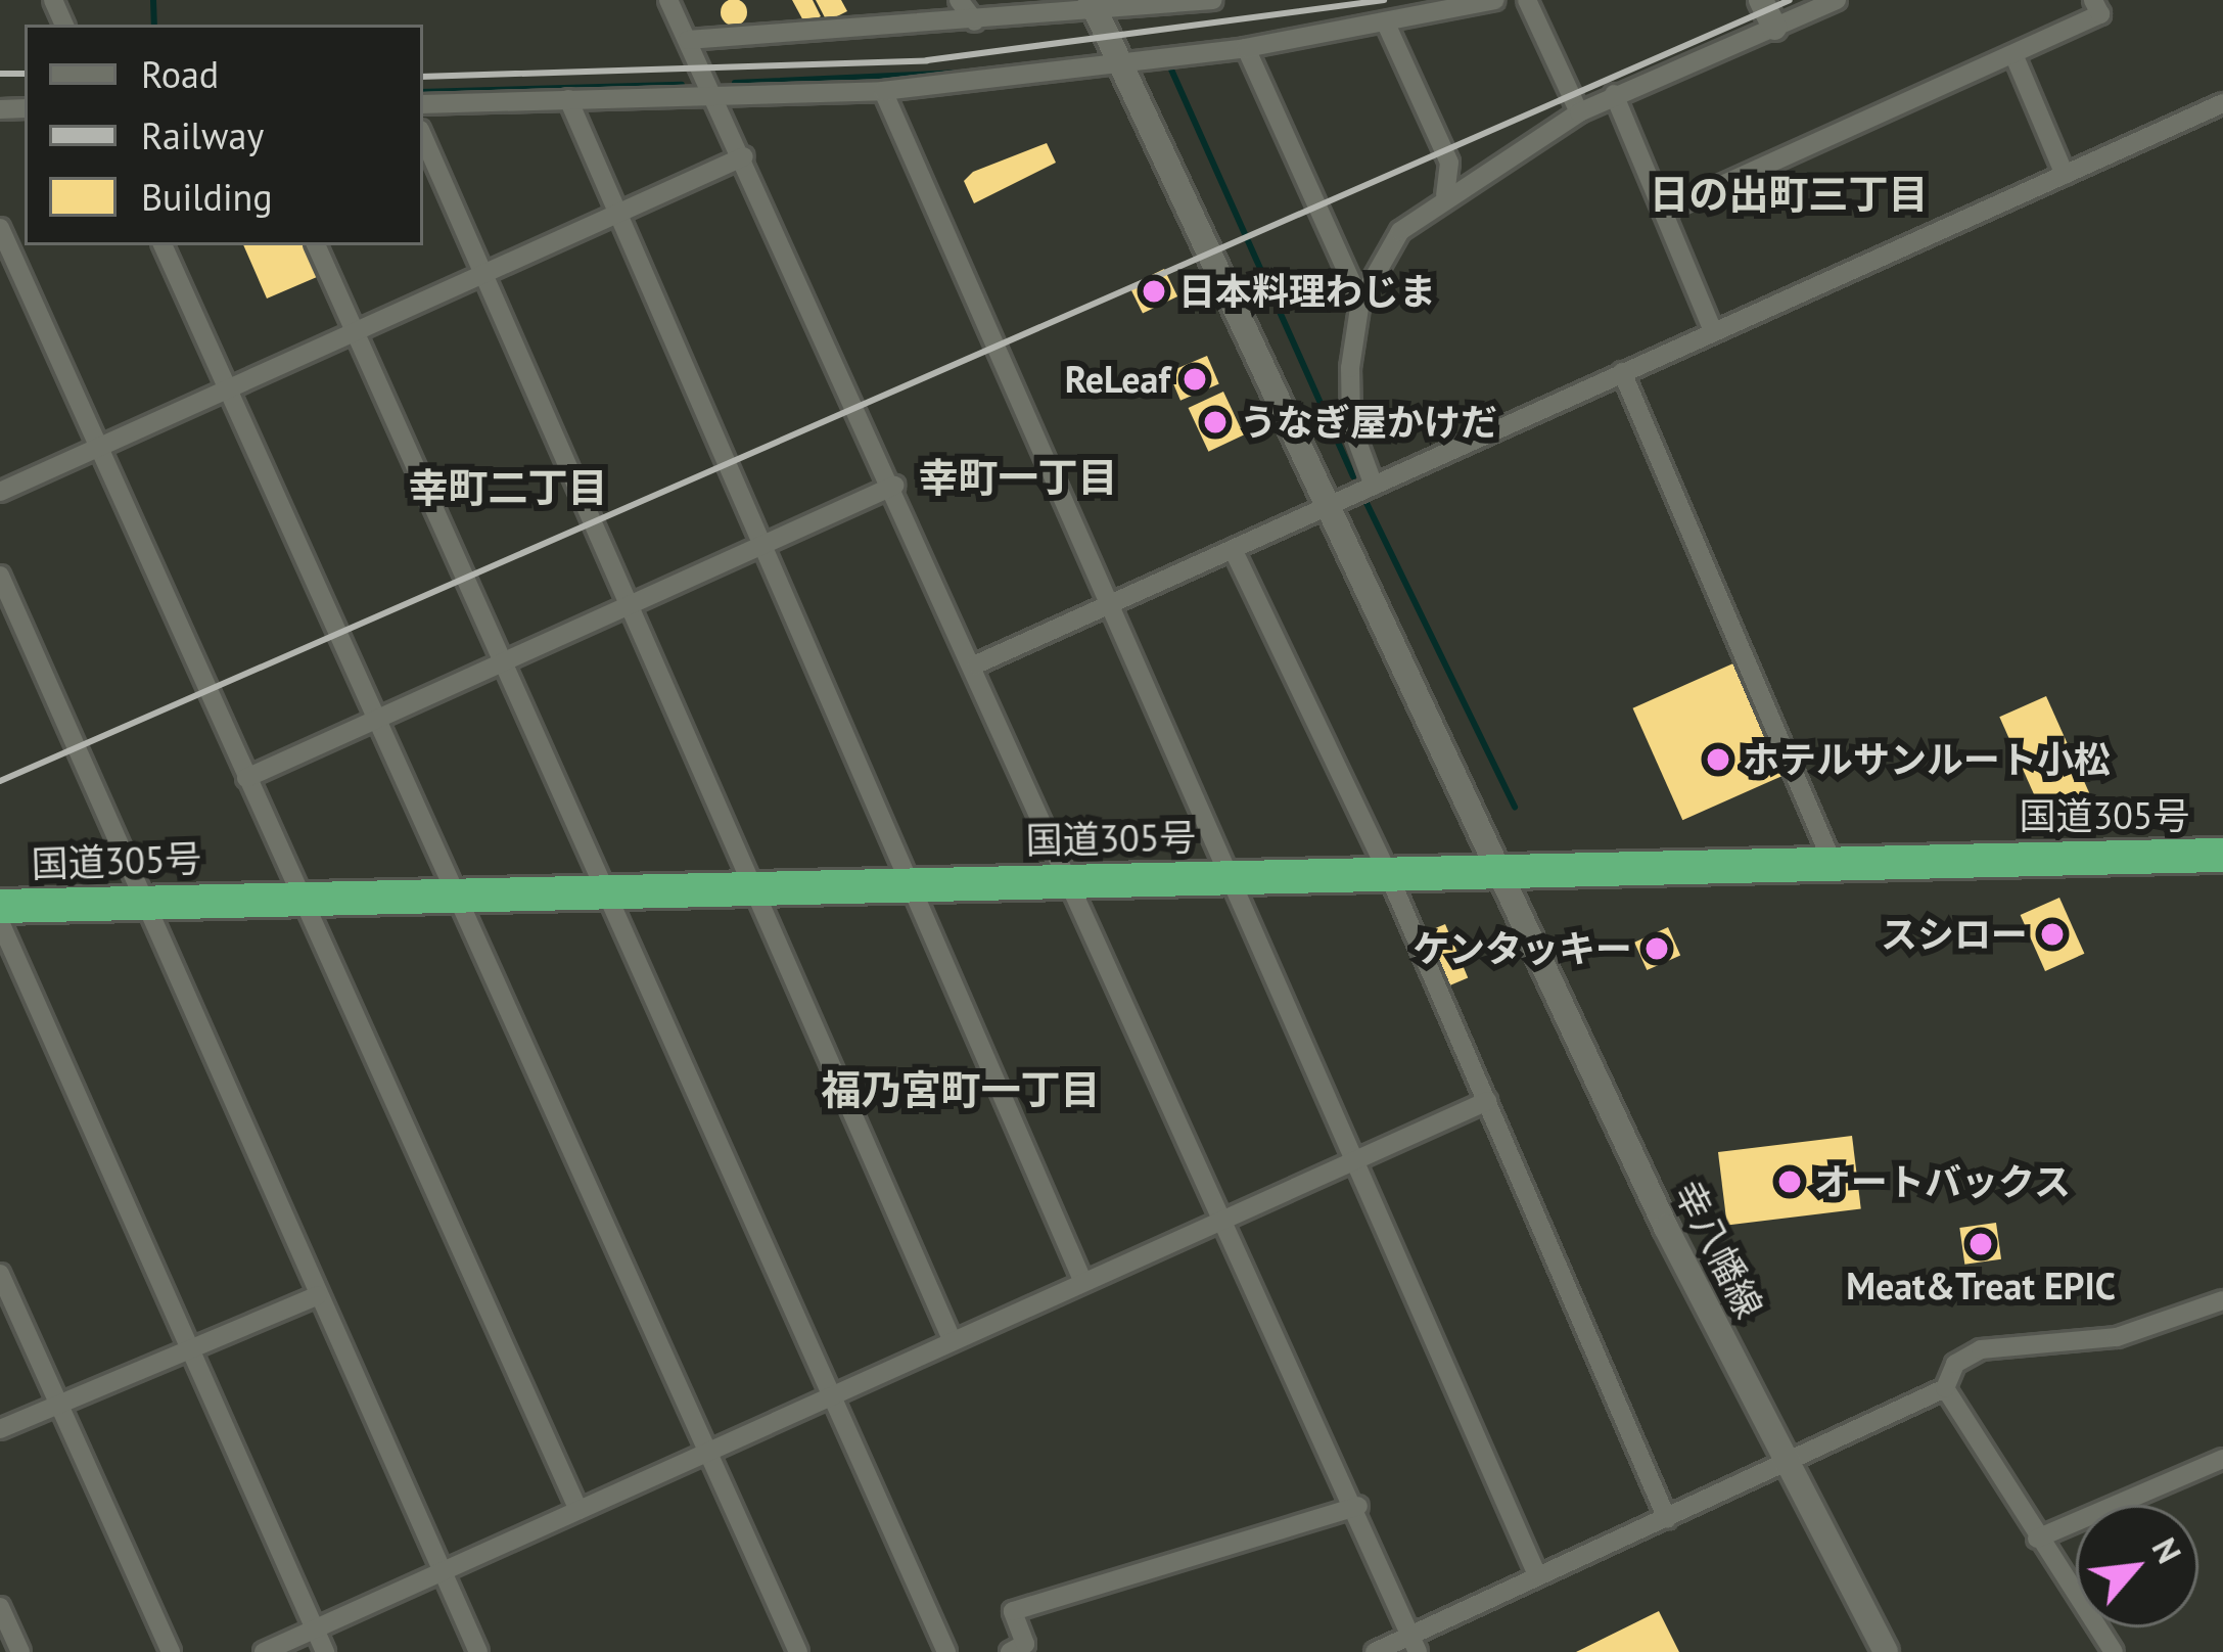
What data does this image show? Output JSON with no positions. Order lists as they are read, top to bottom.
{
  "streets": {
    "highway": ["国道305号"],
    "street": ["幸八幡線"]
  },
  "crossings": [
    ["国道305号", "幸八幡線"]
  ],
  "districts": [
    "日の出町三丁目",
    "幸町一丁目",
    "幸町二丁目",
    "福乃宮町一丁目"
  ],
  "places": [
    "日本料理わじま",
    "ReLeaf",
    "うなぎ屋かけだ",
    "ホテルサンルート小松",
    "スシロー",
    "ケンタッキー",
    "オートバックス",
    "Meat&Treat EPIC"
  ],
  "legend": ["Road", "Railway", "Building"],
  "north": "top right"
}
